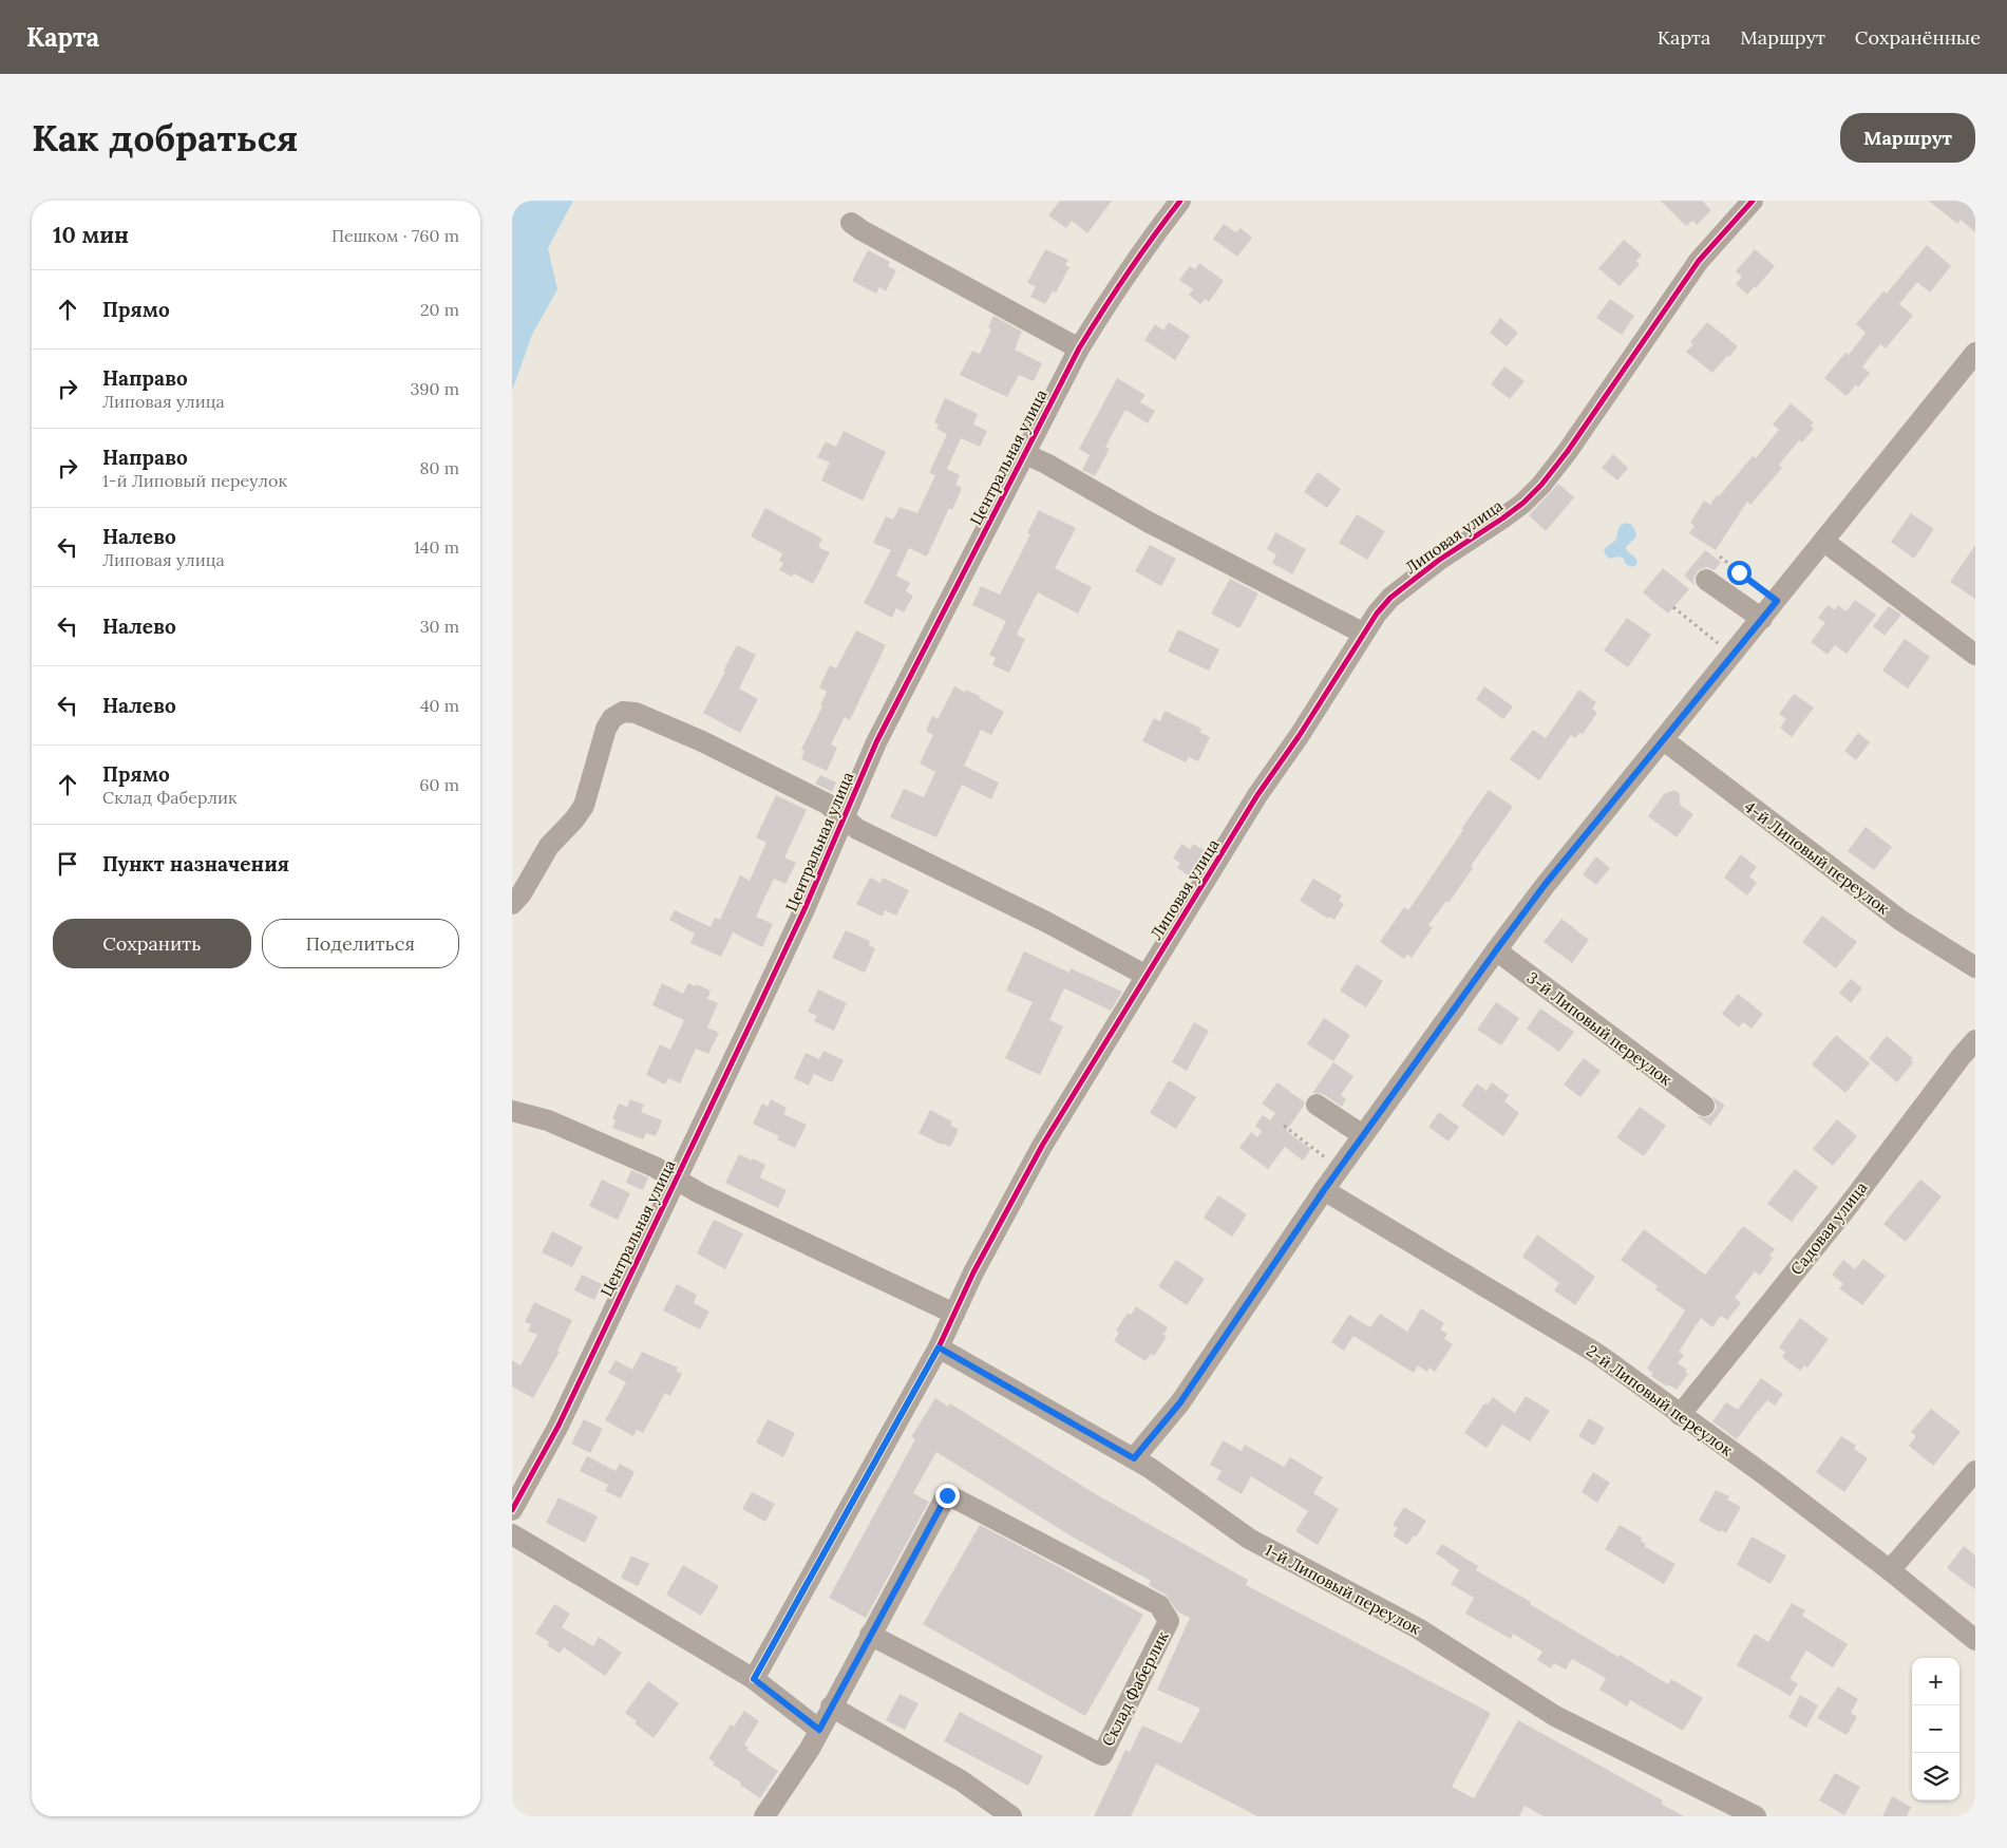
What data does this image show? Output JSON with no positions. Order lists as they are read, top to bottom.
{
  "streets": {
    "street": [
      "Центральная улица",
      "Липовая улица",
      "4-й Липовый переулок",
      "3-й Липовый переулок",
      "Садовая улица",
      "2-й Липовый переулок",
      "1-й Липовый переулок",
      "Склад Фаберлик"
    ]
  },
  "crossings": [
    ["Липовая улица", "1-й Липовый переулок"],
    ["Садовая улица", "2-й Липовый переулок"]
  ],
  "page": {
    "header": "Карта",
    "nav": ["Карта", "Маршрут", "Сохранённые"],
    "buttons": [
      "Маршрут",
      ["Сохранить", "Поделиться"]
    ],
    "title": "Как добраться",
    "heading": ["10 мин", "Пешком · 760 m"],
    "list": [
      ["Прямо", "20 m"],
      ["Направо", "Липовая улица", "390 m"],
      ["Направо", "1-й Липовый переулок", "80 m"],
      ["Налево", "Липовая улица", "140 m"],
      ["Налево", "30 m"],
      ["Налево", "40 m"],
      ["Прямо", "Склад Фаберлик", "60 m"],
      "Пункт назначения"
    ],
    "map_buttons": ["+", "−"]
  }
}
